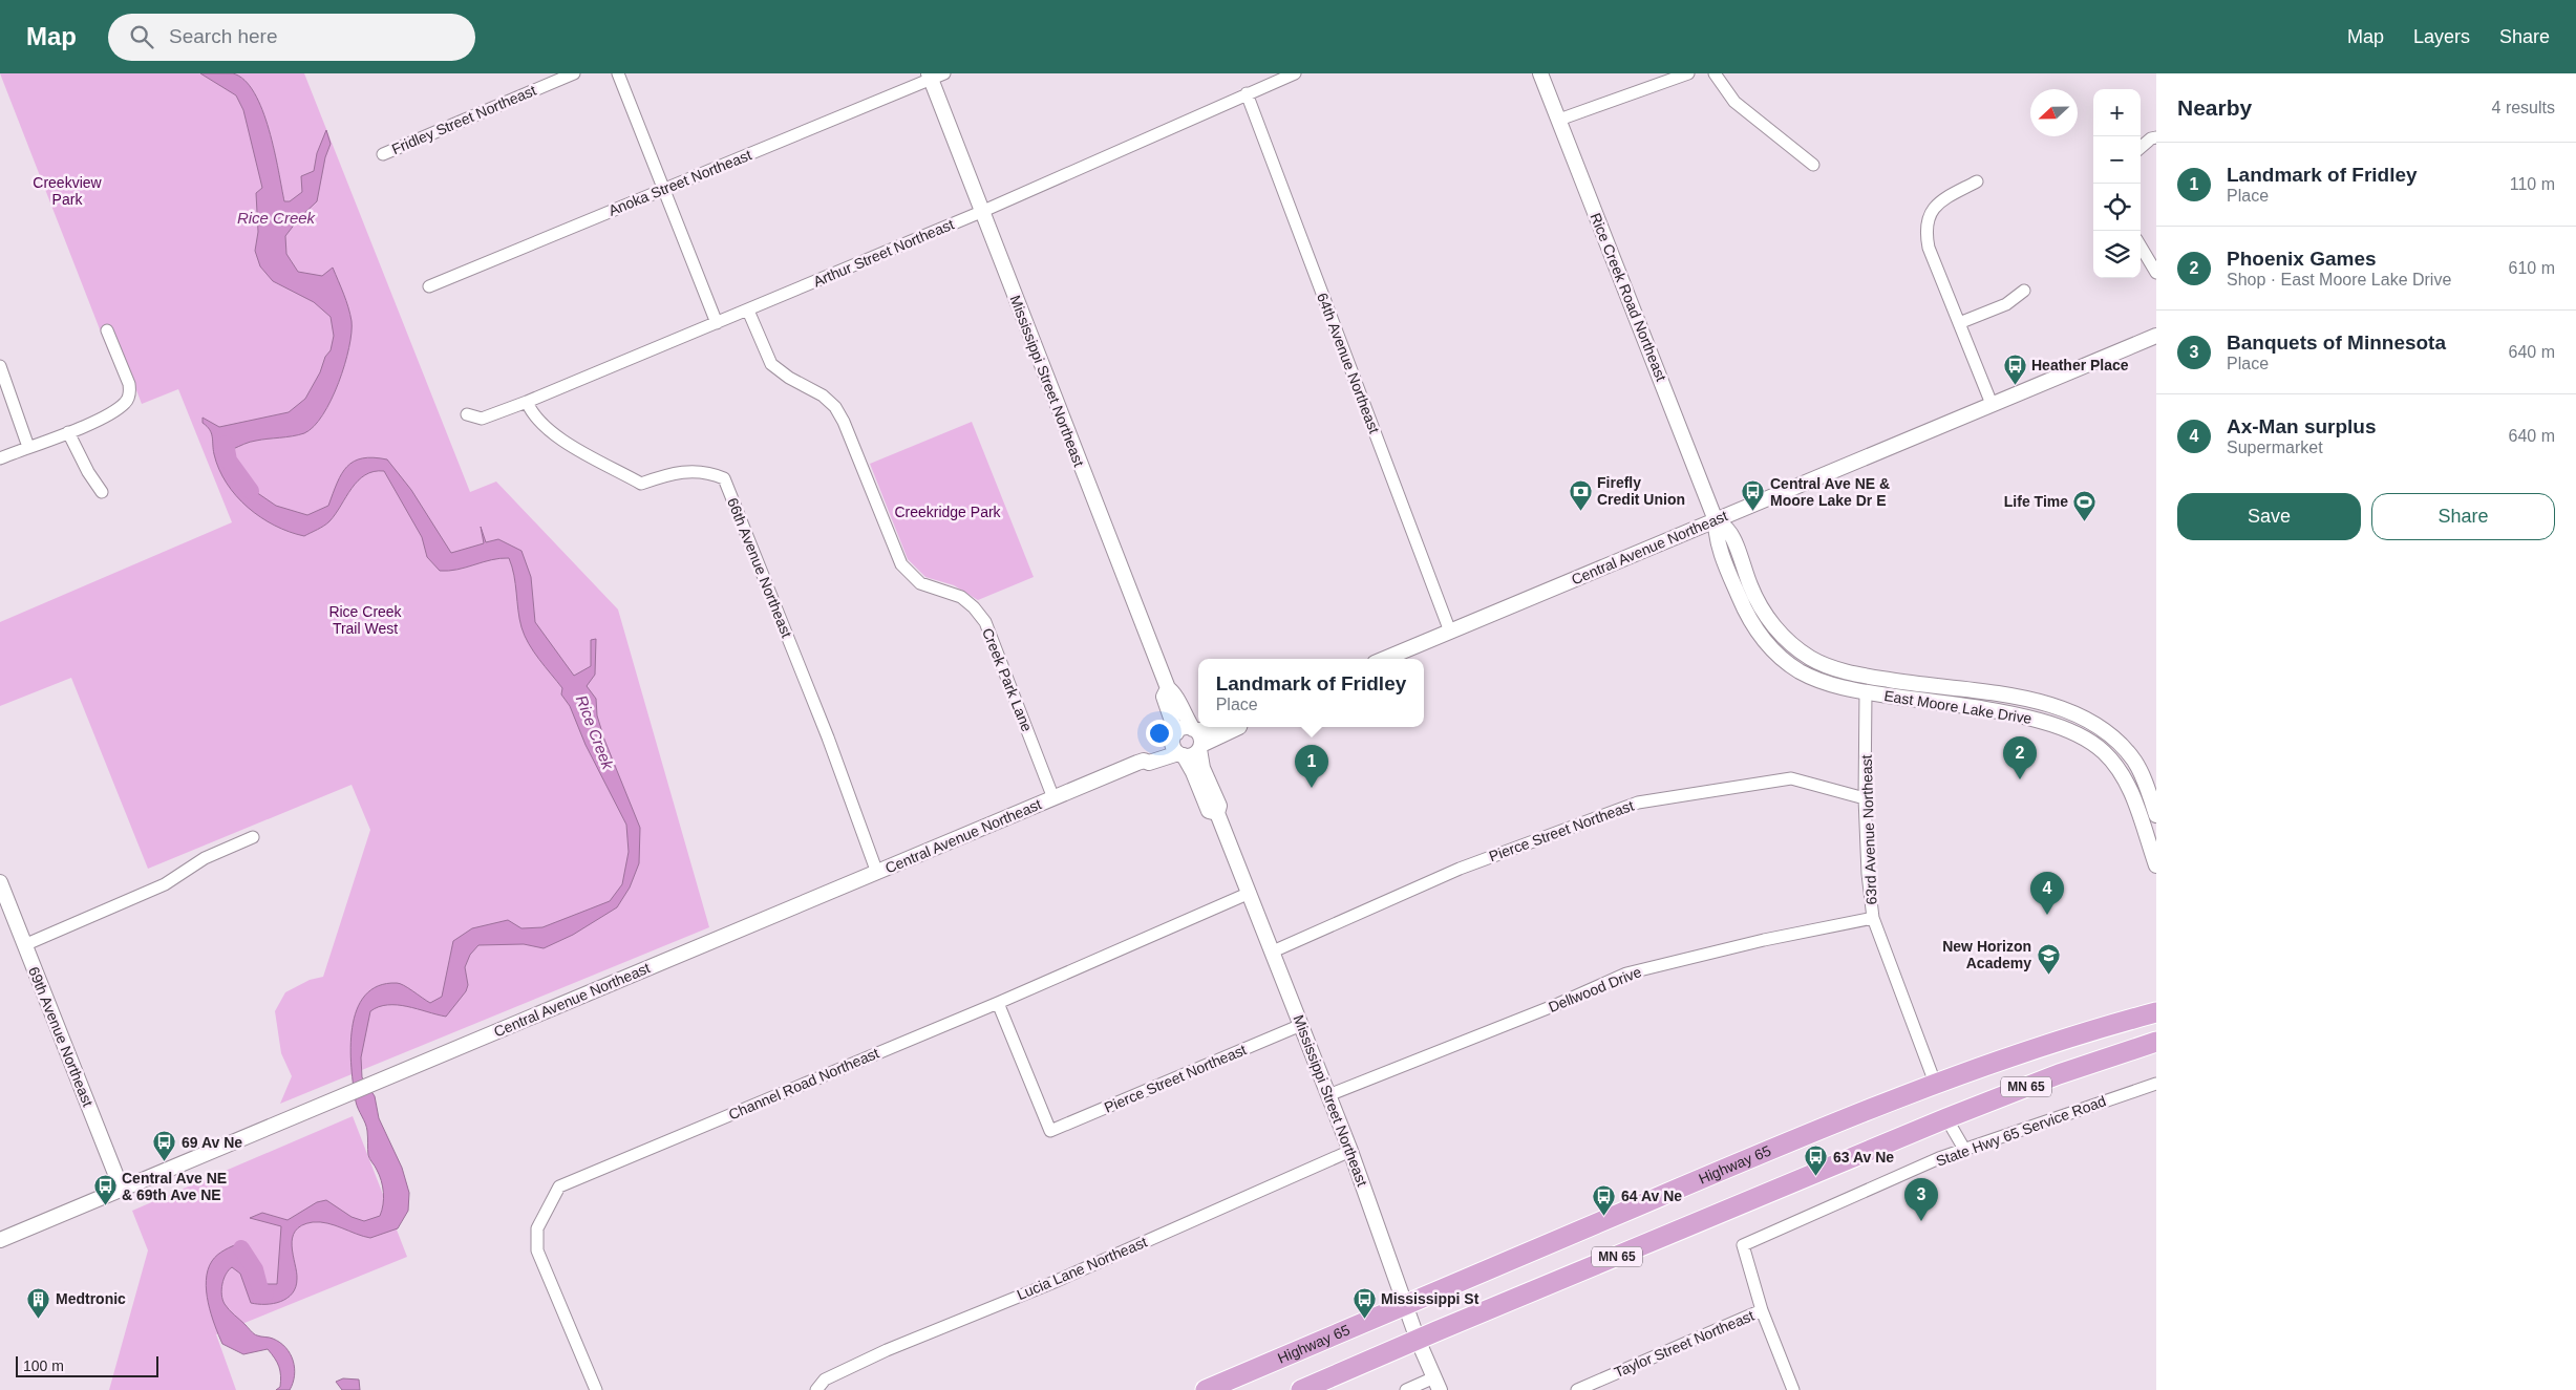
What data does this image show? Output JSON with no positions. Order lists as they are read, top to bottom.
{
  "streets": {
    "highway": ["MN 65", "Highway 65"],
    "street": [
      "Fridley Street Northeast",
      "Anoka Street Northeast",
      "Arthur Street Northeast",
      "Rice Creek Road Northeast",
      "64th Avenue Northeast",
      "Mississippi Street Northeast",
      "Central Avenue Northeast",
      "66th Avenue Northeast",
      "Creek Park Lane",
      "East Moore Lake Drive",
      "63rd Avenue Northeast",
      "Pierce Street Northeast",
      "Dellwood Drive",
      "69th Avenue Northeast",
      "Channel Road Northeast",
      "State Hwy 65 Service Road",
      "Lucia Lane Northeast",
      "Taylor Street Northeast"
    ]
  },
  "crossings": [
    ["Anoka Street Northeast", "Mississippi Street Northeast"],
    ["Arthur Street Northeast", "64th Avenue Northeast"],
    ["Arthur Street Northeast", "Mississippi Street Northeast"],
    ["Arthur Street Northeast", "66th Avenue Northeast"],
    ["Arthur Street Northeast", "Creek Park Lane"],
    ["Rice Creek Road Northeast", "Central Avenue Northeast"],
    ["Rice Creek Road Northeast", "East Moore Lake Drive"],
    ["Rice Creek Road Northeast", "63rd Avenue Northeast"],
    ["64th Avenue Northeast", "Central Avenue Northeast"],
    ["Mississippi Street Northeast", "Central Avenue Northeast"],
    ["Mississippi Street Northeast", "Pierce Street Northeast"],
    ["Mississippi Street Northeast", "Dellwood Drive"],
    ["Mississippi Street Northeast", "Channel Road Northeast"],
    ["Mississippi Street Northeast", "MN 65"],
    ["Mississippi Street Northeast", "Highway 65"],
    ["Mississippi Street Northeast", "Lucia Lane Northeast"],
    ["Central Avenue Northeast", "66th Avenue Northeast"],
    ["Central Avenue Northeast", "Creek Park Lane"],
    ["Central Avenue Northeast", "69th Avenue Northeast"],
    ["East Moore Lake Drive", "63rd Avenue Northeast"],
    ["63rd Avenue Northeast", "Pierce Street Northeast"],
    ["63rd Avenue Northeast", "Dellwood Drive"],
    ["63rd Avenue Northeast", "Highway 65"],
    ["Pierce Street Northeast", "Channel Road Northeast"],
    ["State Hwy 65 Service Road", "Taylor Street Northeast"]
  ],
  "water": ["Rice Creek"],
  "parks": ["Creekview Park", "Creekridge Park", "Rice Creek Trail West"],
  "places": {
    "bus stop": [
      "Heather Place",
      "Central Ave NE & Moore Lake Dr E",
      "69 Av Ne",
      "63 Av Ne",
      "Central Ave NE & 69th Ave NE",
      "64 Av Ne",
      "Mississippi St"
    ],
    "bank": ["Firefly Credit Union"],
    "sports": ["Life Time"],
    "school or university": ["New Horizon Academy"],
    "building": ["Medtronic"]
  },
  "scale_bar": "100 m",
  "north": "left",
  "page": {
    "header": "Map",
    "search": "Search here",
    "nav": ["Map", "Layers", "Share"],
    "heading": ["Nearby", "4 results"],
    "map_buttons": ["+", "−"],
    "list": [
      {
        "mark": "1",
        "name": "Landmark of Fridley",
        "note": "Place",
        "value": "110 m"
      },
      {
        "mark": "2",
        "name": "Phoenix Games",
        "note": "Shop · East Moore Lake Drive",
        "value": "610 m"
      },
      {
        "mark": "3",
        "name": "Banquets of Minnesota",
        "note": "Place",
        "value": "640 m"
      },
      {
        "mark": "4",
        "name": "Ax-Man surplus",
        "note": "Supermarket",
        "value": "640 m"
      }
    ],
    "buttons": ["Save", "Share"],
    "popup": ["Landmark of Fridley", "Place"],
    "pins": [
      "2",
      "1",
      "4",
      "3"
    ],
    "scale": "100 m"
  }
}
